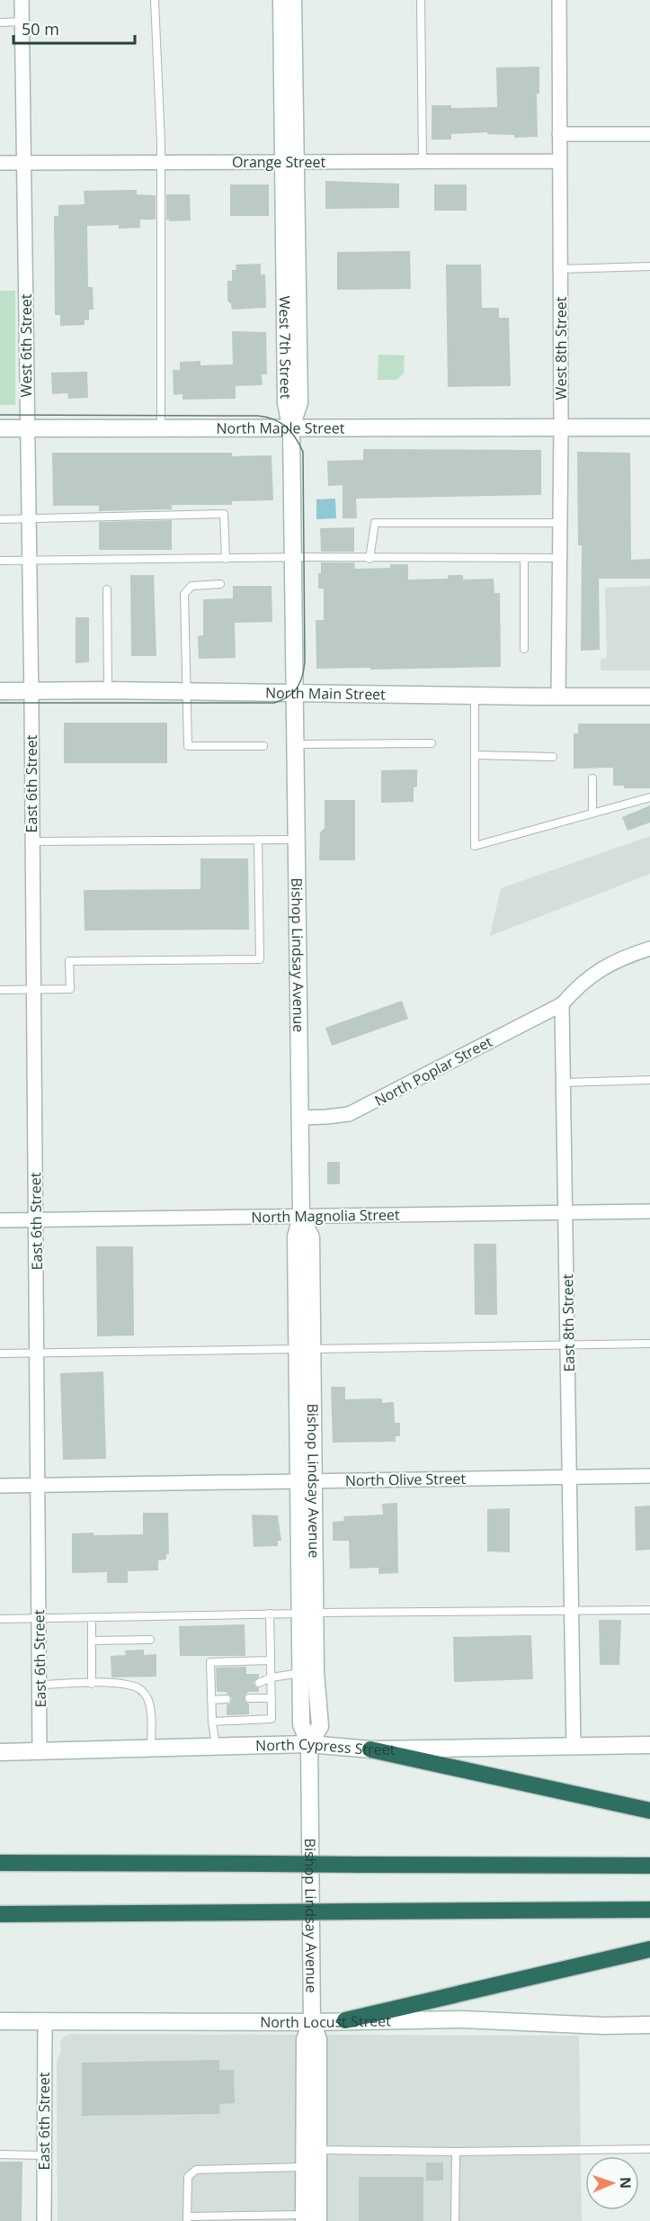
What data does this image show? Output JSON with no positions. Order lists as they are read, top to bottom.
{
  "streets": {
    "main road": [
      "West 7th Street",
      "North Maple Street",
      "North Main Street",
      "Bishop Lindsay Avenue",
      "North Cypress Street",
      "North Locust Street"
    ],
    "street": [
      "Orange Street",
      "West 6th Street",
      "West 8th Street",
      "East 6th Street",
      "North Poplar Street",
      "North Magnolia Street",
      "East 8th Street",
      "North Olive Street"
    ]
  },
  "crossings": [
    ["Orange Street", "West 6th Street"],
    ["Orange Street", "West 7th Street"],
    ["Orange Street", "West 8th Street"],
    ["West 6th Street", "North Maple Street"],
    ["West 6th Street", "North Main Street"],
    ["West 6th Street", "East 6th Street"],
    ["West 7th Street", "North Maple Street"],
    ["West 7th Street", "North Main Street"],
    ["West 7th Street", "Bishop Lindsay Avenue"],
    ["West 8th Street", "North Maple Street"],
    ["West 8th Street", "North Main Street"],
    ["North Main Street", "East 6th Street"],
    ["North Main Street", "Bishop Lindsay Avenue"],
    ["East 6th Street", "North Magnolia Street"],
    ["East 6th Street", "North Olive Street"],
    ["East 6th Street", "North Cypress Street"],
    ["East 6th Street", "North Locust Street"],
    ["Bishop Lindsay Avenue", "North Poplar Street"],
    ["Bishop Lindsay Avenue", "North Magnolia Street"],
    ["Bishop Lindsay Avenue", "North Olive Street"],
    ["Bishop Lindsay Avenue", "North Cypress Street"],
    ["Bishop Lindsay Avenue", "North Locust Street"],
    ["North Poplar Street", "East 8th Street"],
    ["North Magnolia Street", "East 8th Street"],
    ["East 8th Street", "North Olive Street"],
    ["East 8th Street", "North Cypress Street"]
  ],
  "scale_bar": "50 m",
  "north": "right"
}
